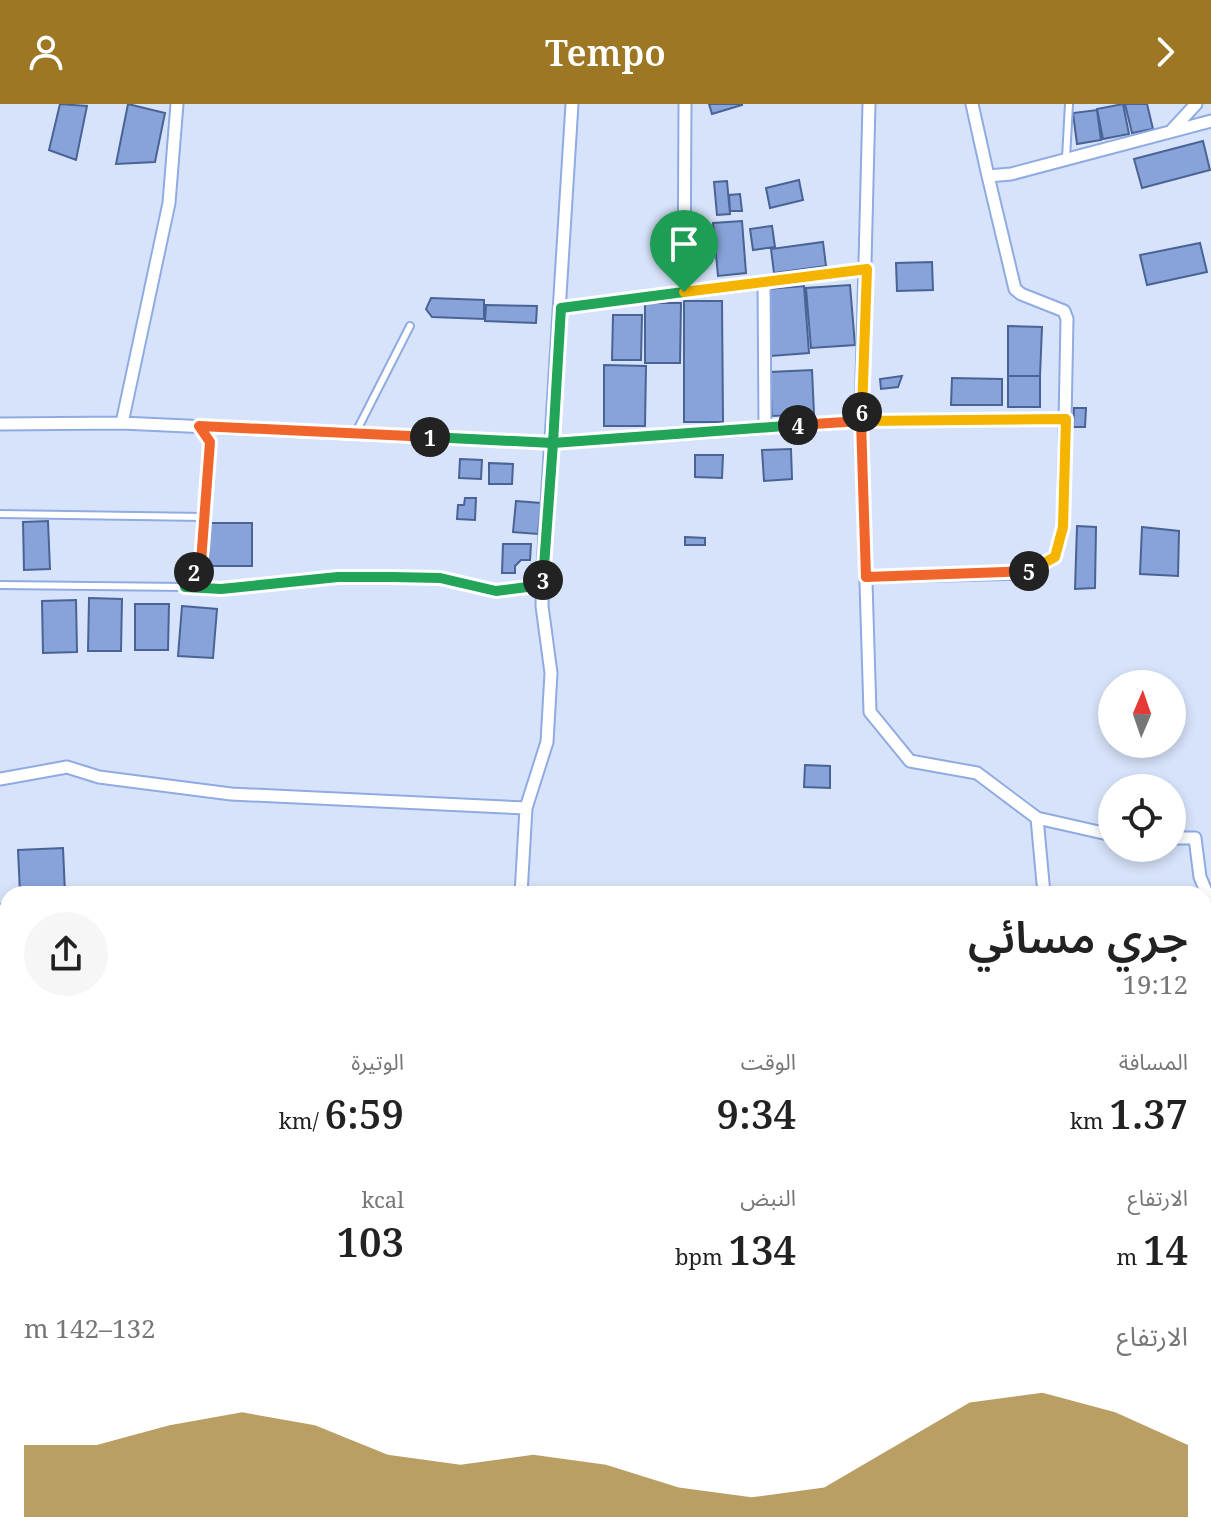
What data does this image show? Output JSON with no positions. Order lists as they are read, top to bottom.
{
  "north": "top",
  "page": {
    "header": "Tempo",
    "pins": [
      "6",
      "4",
      "1",
      "5",
      "2",
      "3"
    ],
    "heading": ["جري مسائي", "19:12"],
    "stats": [
      ["المسافة", "1.37 km"],
      ["الوقت", "9:34"],
      ["الوتيرة", "6:59 /km"],
      ["الارتفاع", "14 m"],
      ["النبض", "134 bpm"],
      ["kcal", "103"]
    ],
    "chart": ["الارتفاع", "132–142 m"]
  }
}
